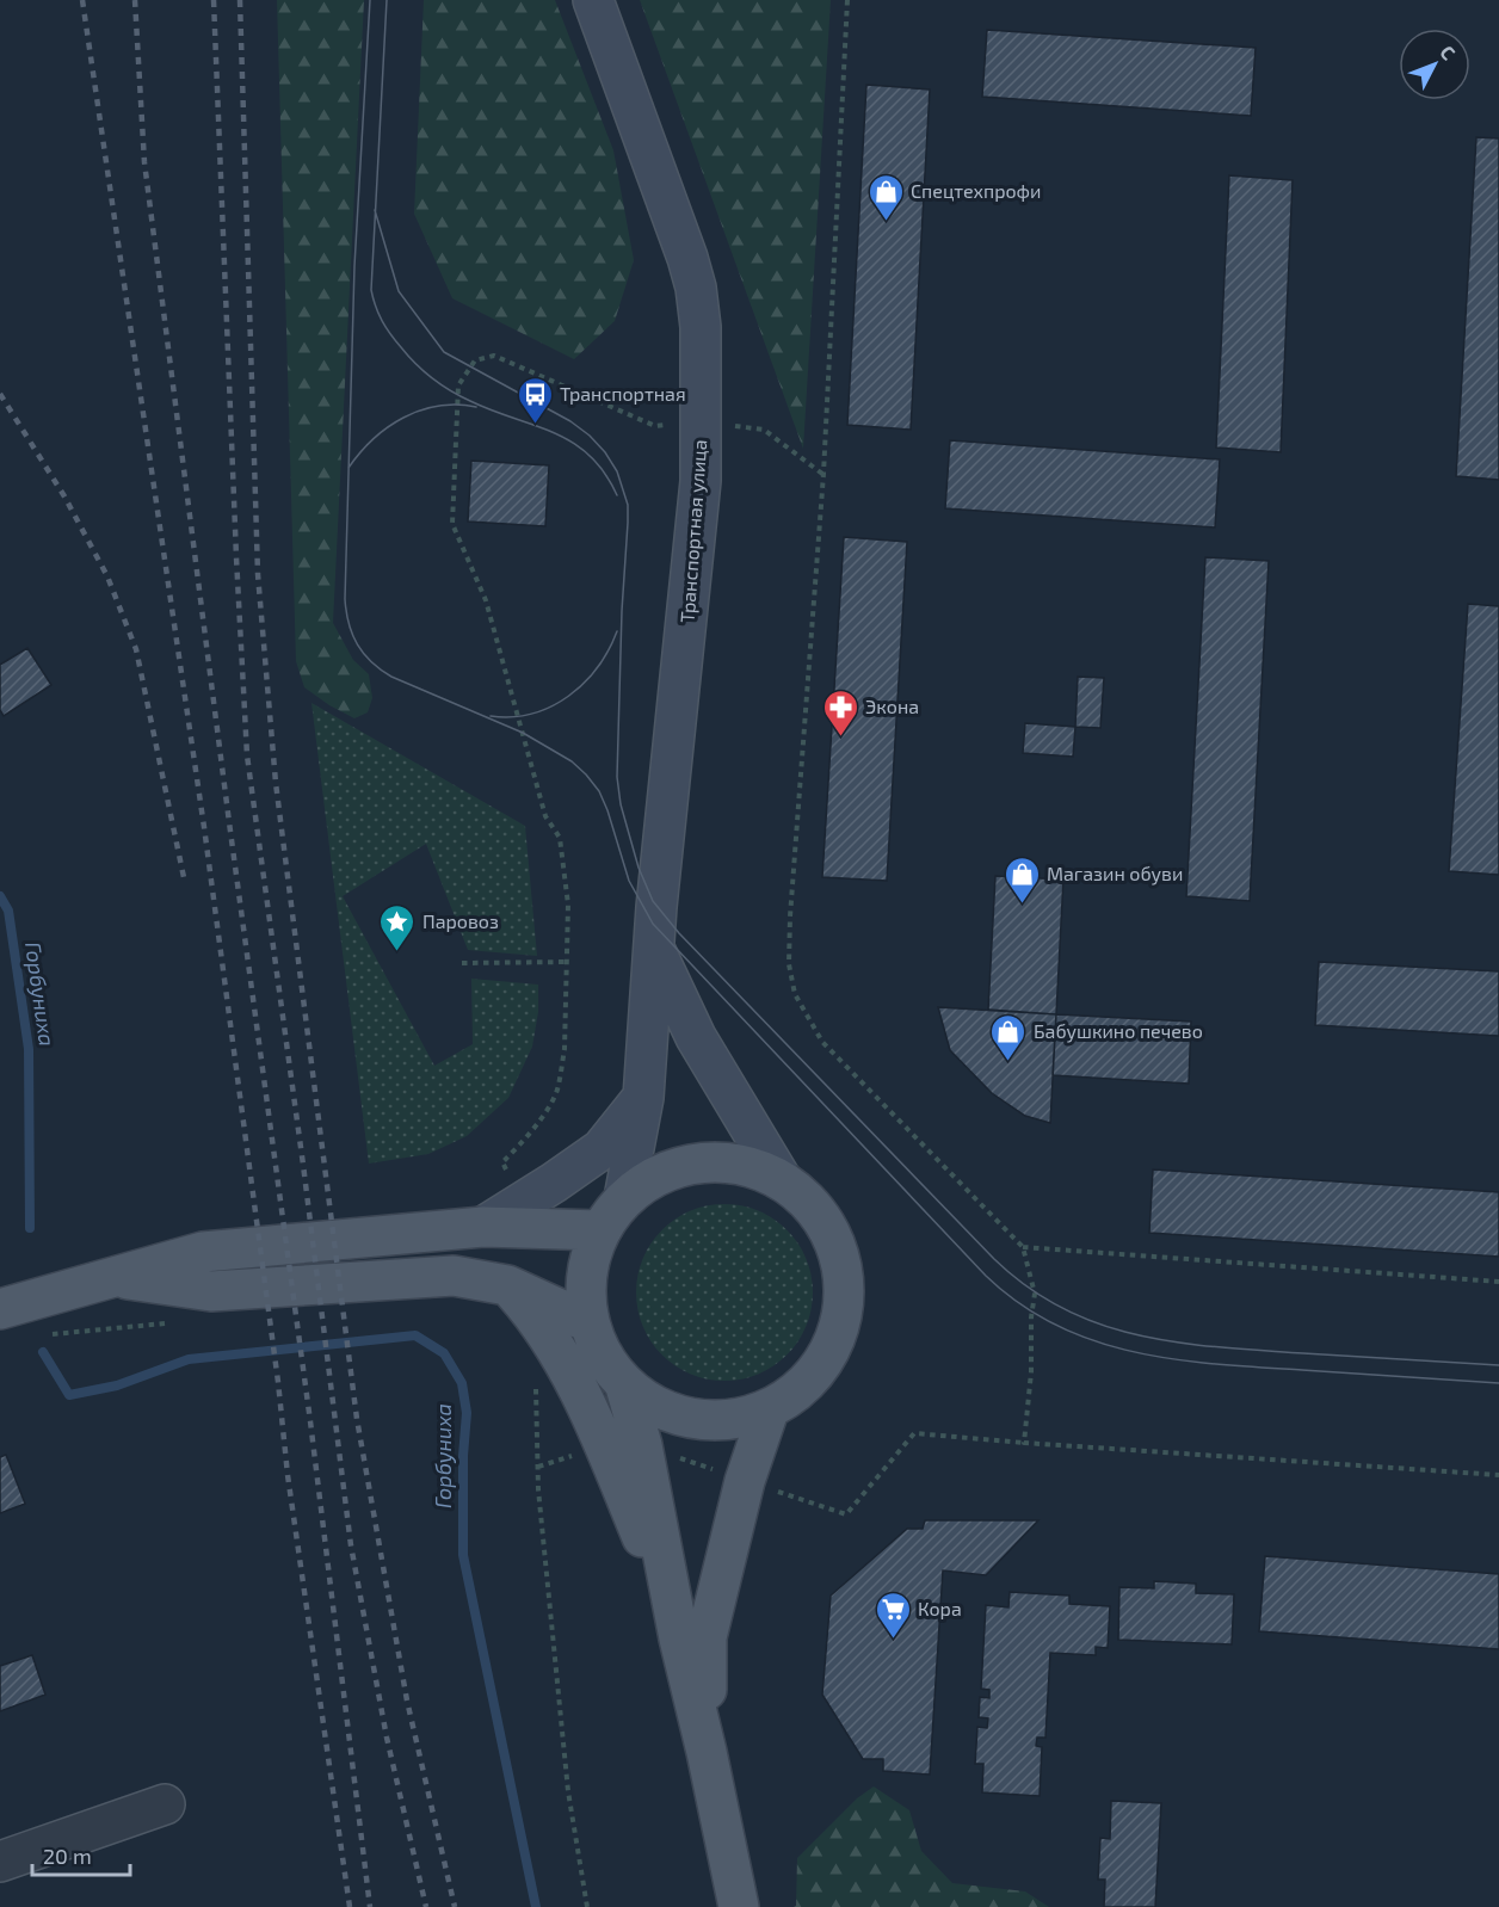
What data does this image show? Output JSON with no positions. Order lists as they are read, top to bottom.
{
  "streets": {
    "main road": ["Транспортная улица"]
  },
  "water": ["Горбуниха"],
  "places": {
    "shop": ["Спецтехпрофи", "Магазин обуви", "Бабушкино печево"],
    "bus stop": ["Транспортная"],
    "pharmacy": ["Экона"],
    "place": ["Паровоз"],
    "supermarket": ["Кора"]
  },
  "scale_bar": "20 m",
  "north": "top right"
}
